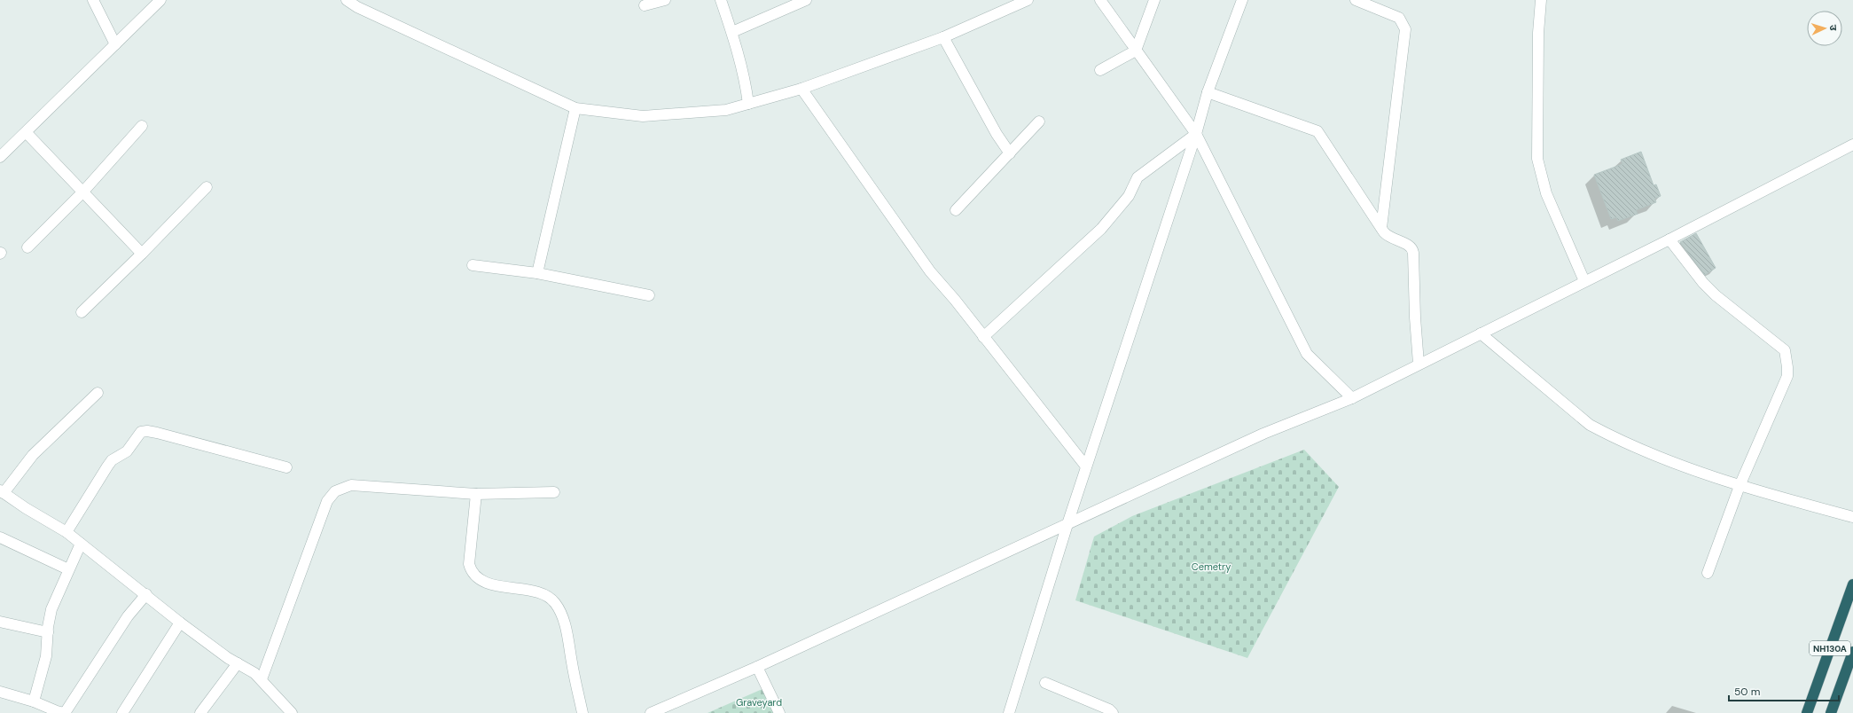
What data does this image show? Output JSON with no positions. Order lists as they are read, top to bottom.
{
  "streets": {
    "highway": ["NH130A"]
  },
  "parks": ["Cemetry", "Graveyard"],
  "scale_bar": "50 m",
  "north": "right"
}
